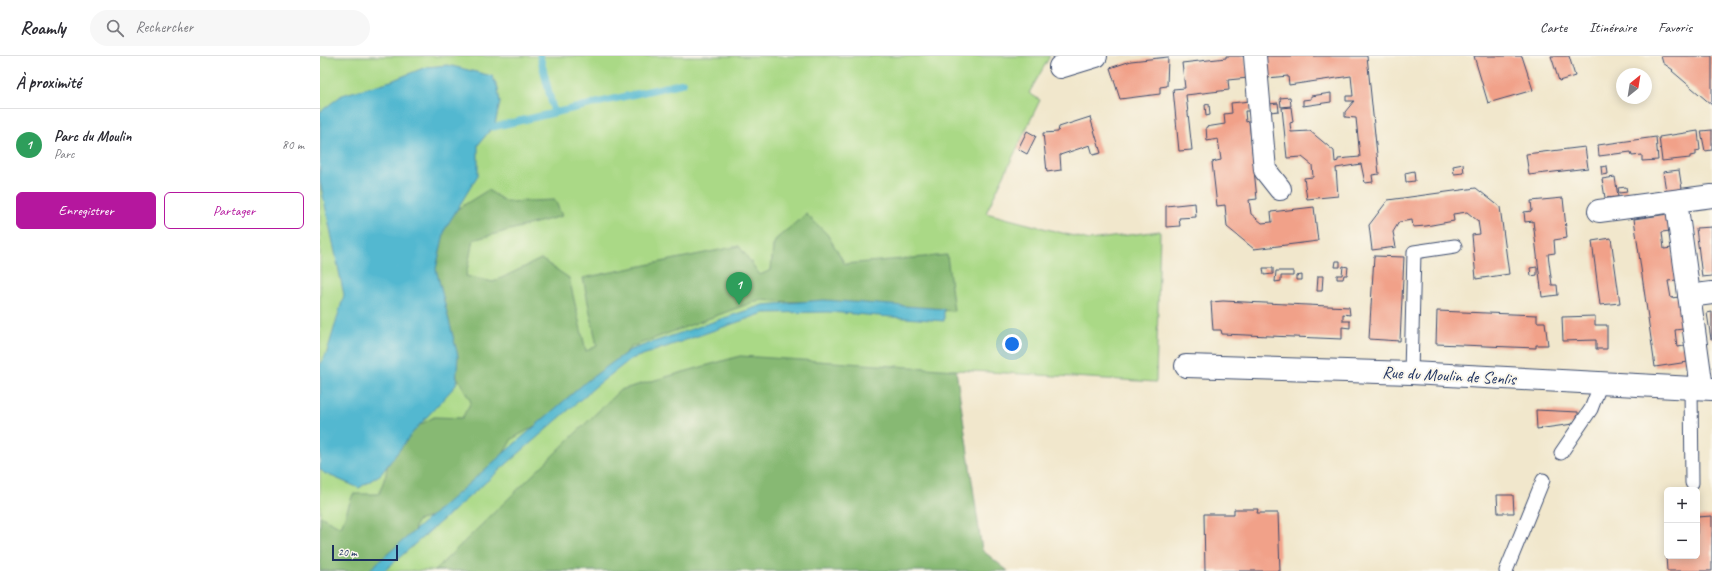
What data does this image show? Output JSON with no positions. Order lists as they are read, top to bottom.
{
  "streets": {
    "street": ["Rue du Moulin de Senlis"]
  },
  "scale_bar": "20 m",
  "north": "top right",
  "page": {
    "header": "Roamly",
    "search": "Rechercher",
    "nav": ["Carte", "Itinéraire", "Favoris"],
    "heading": "À proximité",
    "list": [
      {
        "mark": "1",
        "name": "Parc du Moulin",
        "note": "Parc",
        "value": "80 m"
      }
    ],
    "buttons": ["Enregistrer", "Partager"],
    "pins": "1",
    "map_buttons": ["+", "−"],
    "scale": "20 m"
  }
}
